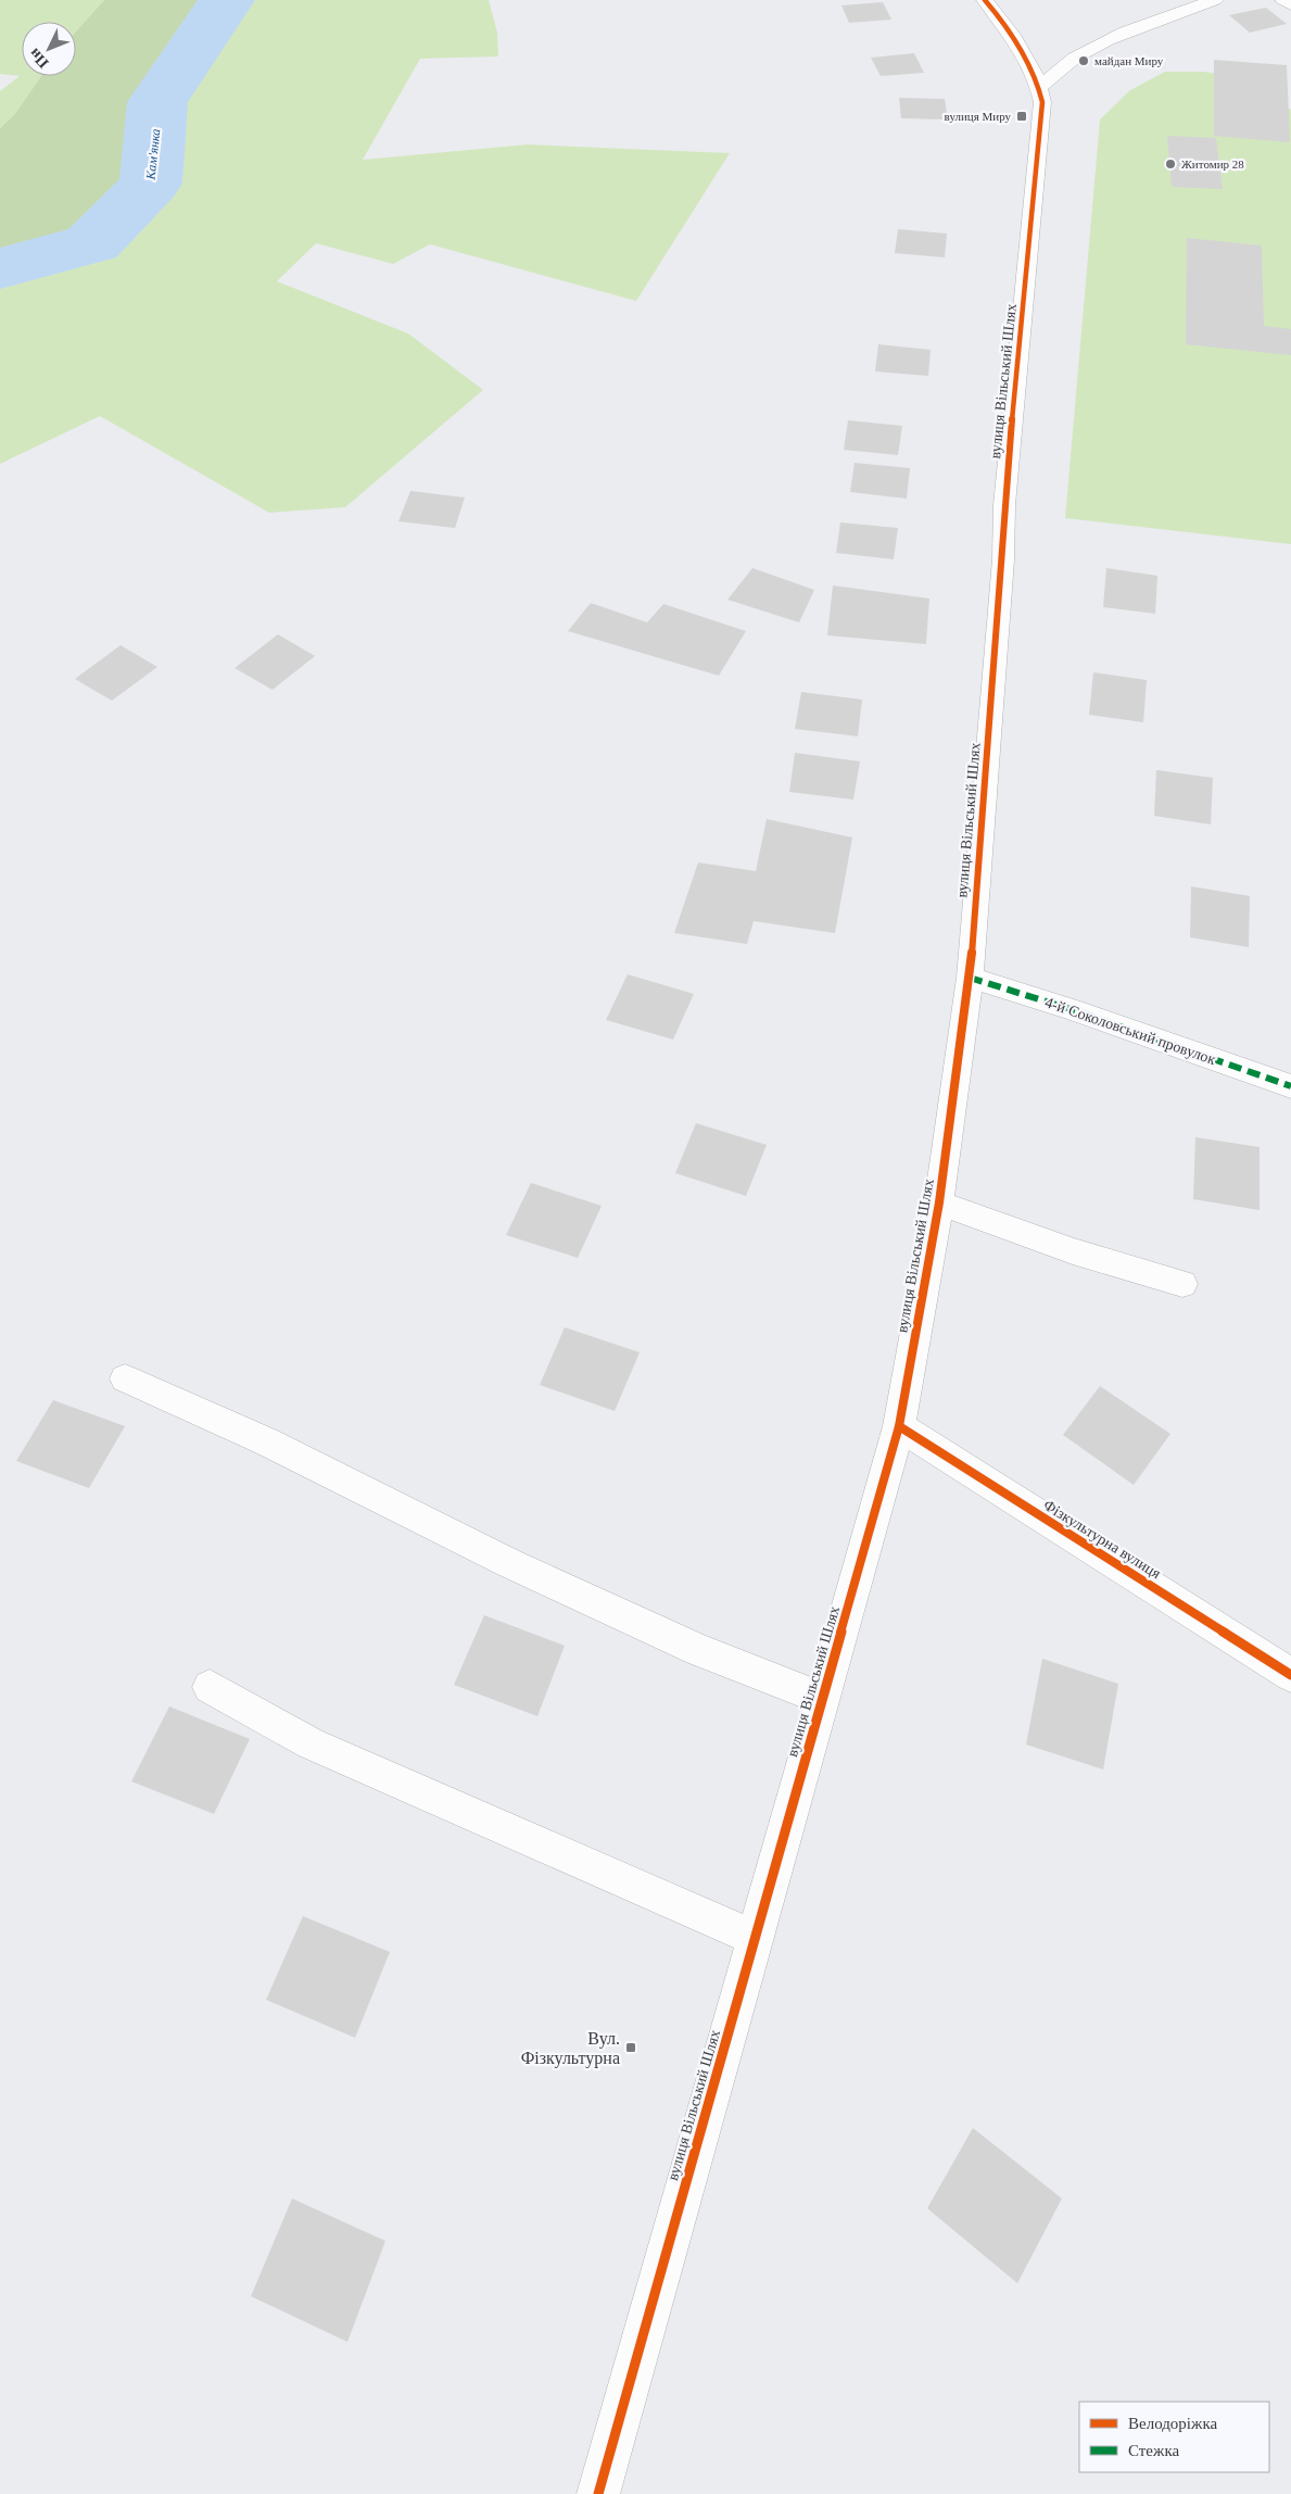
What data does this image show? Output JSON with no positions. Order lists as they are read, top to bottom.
{
  "streets": {
    "street": ["вулиця Вільський Шлях", "4-й Соколовський провулок", "Фізкультурна вулиця"]
  },
  "crossings": [
    ["вулиця Вільський Шлях", "4-й Соколовський провулок"],
    ["вулиця Вільський Шлях", "Фізкультурна вулиця"]
  ],
  "water": ["Кам'янка"],
  "places": {
    "other": ["майдан Миру", "Житомир 28"],
    "transit": ["вулиця Миру", "Вул. Фізкультурна"]
  },
  "legend": ["Велодоріжка", "Стежка"],
  "north": "bottom left"
}
